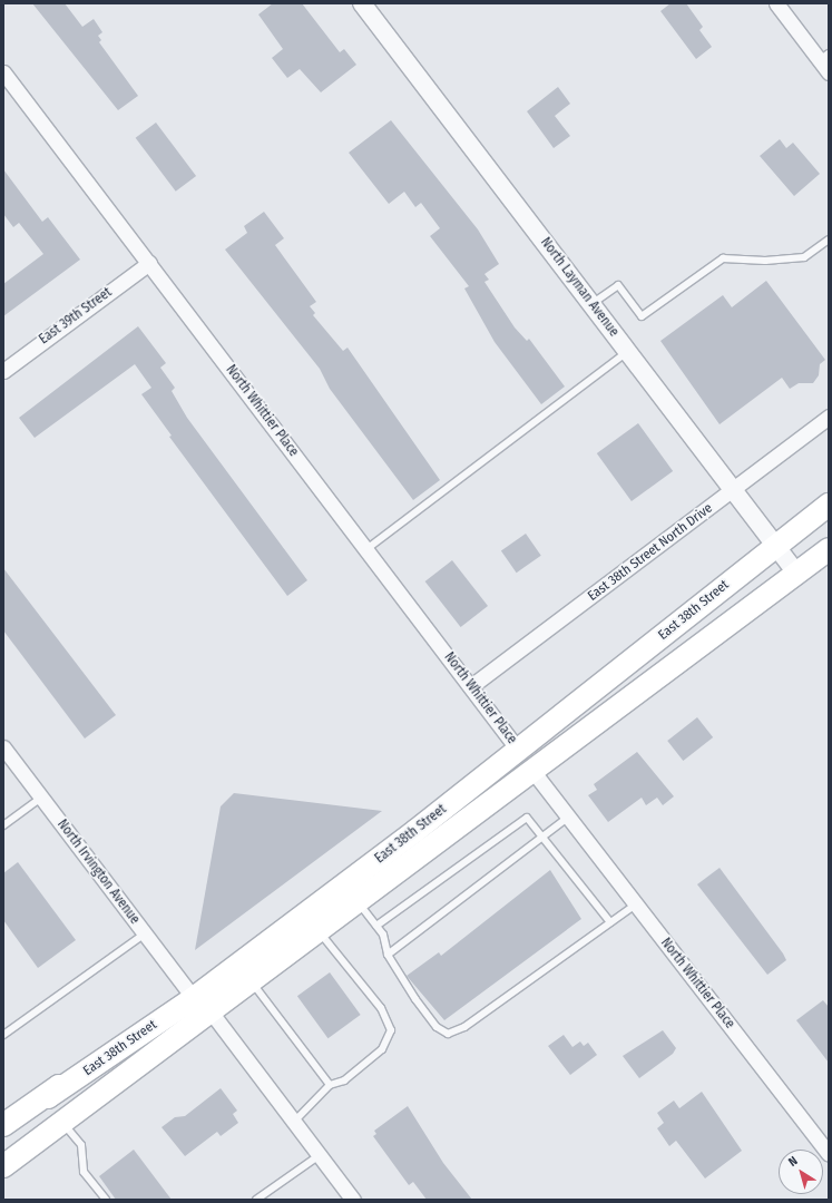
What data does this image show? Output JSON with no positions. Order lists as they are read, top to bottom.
{
  "streets": {
    "main road": ["East 38th Street"],
    "street": [
      "North Layman Avenue",
      "East 39th Street",
      "North Whittier Place",
      "East 38th Street North Drive",
      "North Irvington Avenue"
    ]
  },
  "crossings": [
    ["North Layman Avenue", "East 38th Street North Drive"],
    ["North Layman Avenue", "East 38th Street"],
    ["East 39th Street", "North Whittier Place"],
    ["North Whittier Place", "East 38th Street North Drive"],
    ["North Whittier Place", "East 38th Street"],
    ["East 38th Street", "North Irvington Avenue"]
  ],
  "north": "top left"
}
